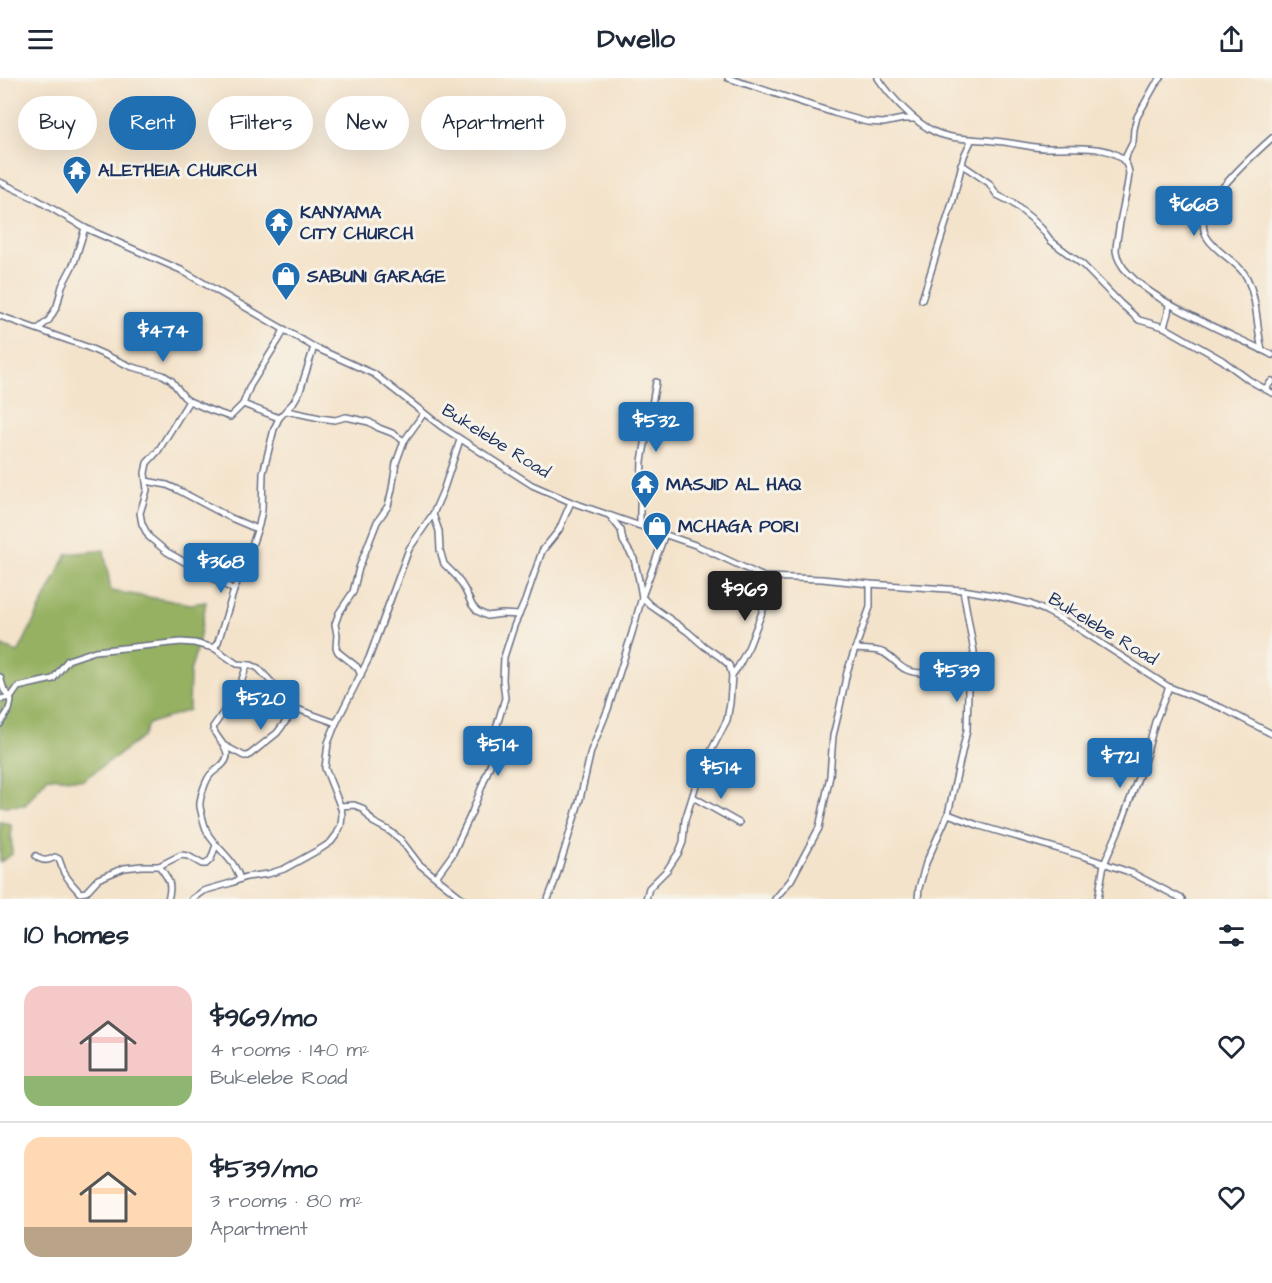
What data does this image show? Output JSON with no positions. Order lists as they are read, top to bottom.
{
  "streets": {
    "street": ["Bukelebe Road"]
  },
  "places": {
    "temple": ["ALETHEIA CHURCH", "KANYAMA CITY CHURCH", "MASJID AL HAQ"],
    "shop": ["SABUNI GARAGE", "MCHAGA PORI"]
  },
  "page": {
    "header": "Dwello",
    "chip": [
      "Buy",
      "Rent",
      "Filters",
      "New",
      "Apartment"
    ],
    "price": [
      "$668",
      "$474",
      "$532",
      "$368",
      "$969",
      "$539",
      "$520",
      "$514",
      "$721",
      "$514"
    ],
    "heading": "10 homes",
    "list": [
      {
        "name": "$969/mo",
        "note": "4 rooms · 140 m² · Bukelebe Road"
      },
      {
        "name": "$539/mo",
        "note": "3 rooms · 80 m² · Apartment"
      }
    ]
  }
}
